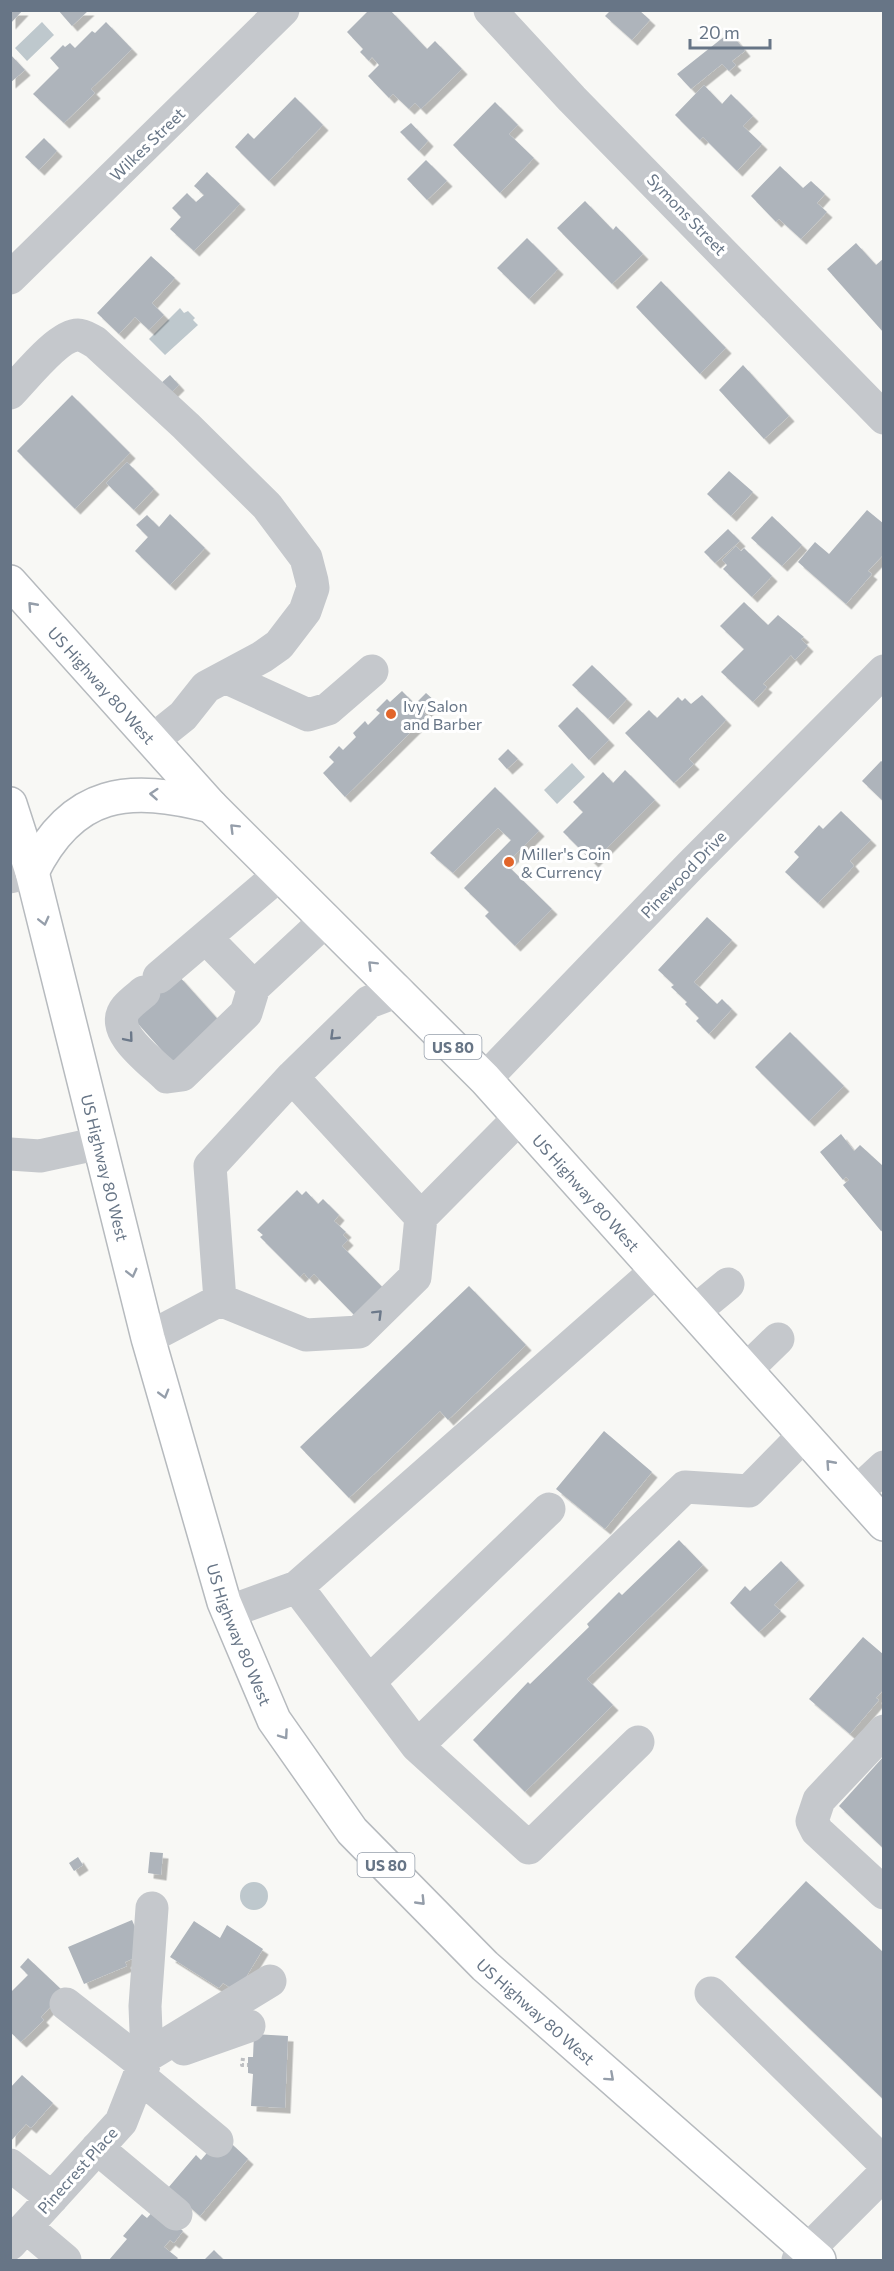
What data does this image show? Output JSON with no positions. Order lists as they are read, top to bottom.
{
  "streets": {
    "main road": ["US Highway 80 West", "US 80"],
    "street": [
      "Wilkes Street",
      "Symons Street",
      "Pinewood Drive",
      "Pinecrest Place"
    ]
  },
  "crossings": [
    ["US Highway 80 West", "Pinewood Drive"]
  ],
  "places": ["Ivy Salon and Barber", "Miller's Coin & Currency"],
  "scale_bar": "20 m"
}
